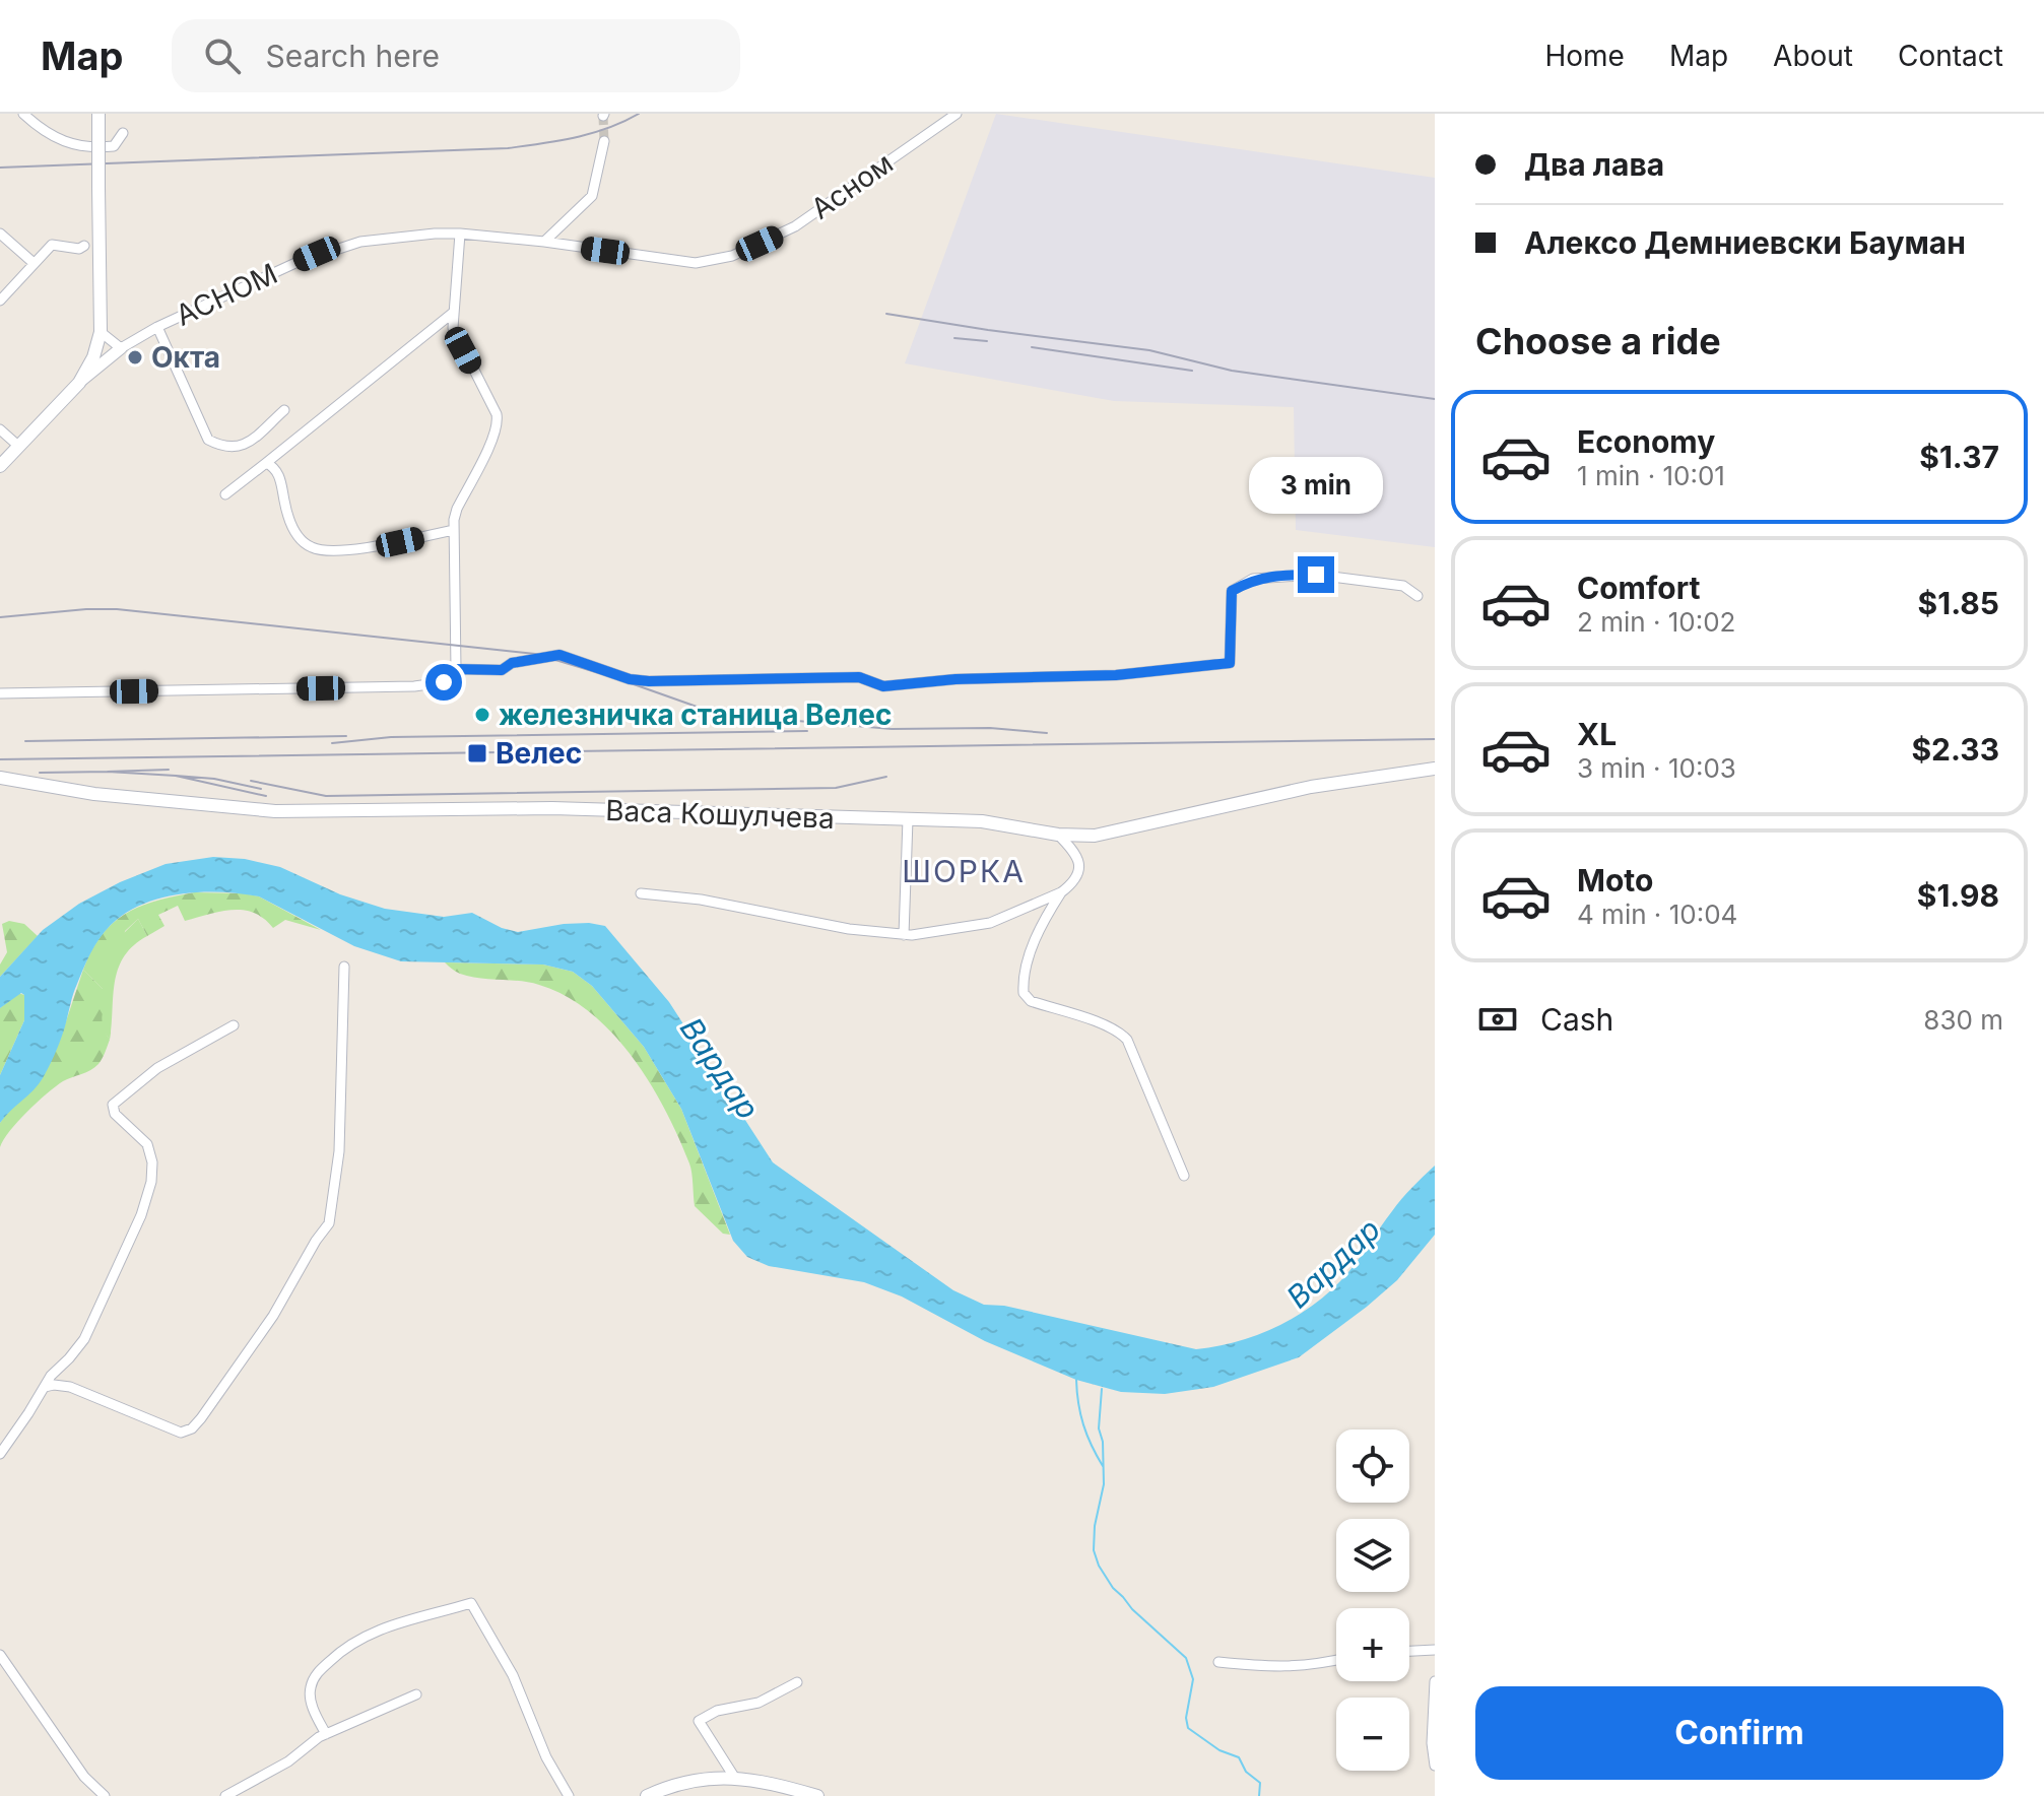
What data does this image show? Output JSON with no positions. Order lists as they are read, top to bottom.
{
  "streets": {
    "main road": ["АСНОМ", "Васа Кошулчева"],
    "street": ["Асном"]
  },
  "crossings": [
    ["Асном", "АСНОМ"]
  ],
  "districts": ["ШОРКА"],
  "water": ["Вардар"],
  "places": {
    "other": ["Окта", "железничка станица Велес"],
    "transit": ["Велес"]
  },
  "page": {
    "header": "Map",
    "search": "Search here",
    "nav": [
      "Home",
      "Map",
      "About",
      "Contact"
    ],
    "banner": ["Два лава", "Алексо Демниевски Бауман"],
    "heading": "Choose a ride",
    "list": [
      {
        "name": "Economy",
        "note": "1 min · 10:01",
        "value": "$1.37"
      },
      {
        "name": "Comfort",
        "note": "2 min · 10:02",
        "value": "$1.85"
      },
      {
        "name": "XL",
        "note": "3 min · 10:03",
        "value": "$2.33"
      },
      {
        "name": "Moto",
        "note": "4 min · 10:04",
        "value": "$1.98"
      }
    ],
    "bubble": "3 min",
    "pay": ["Cash", "830 m"],
    "map_buttons": ["+", "−"],
    "buttons": "Confirm"
  }
}
